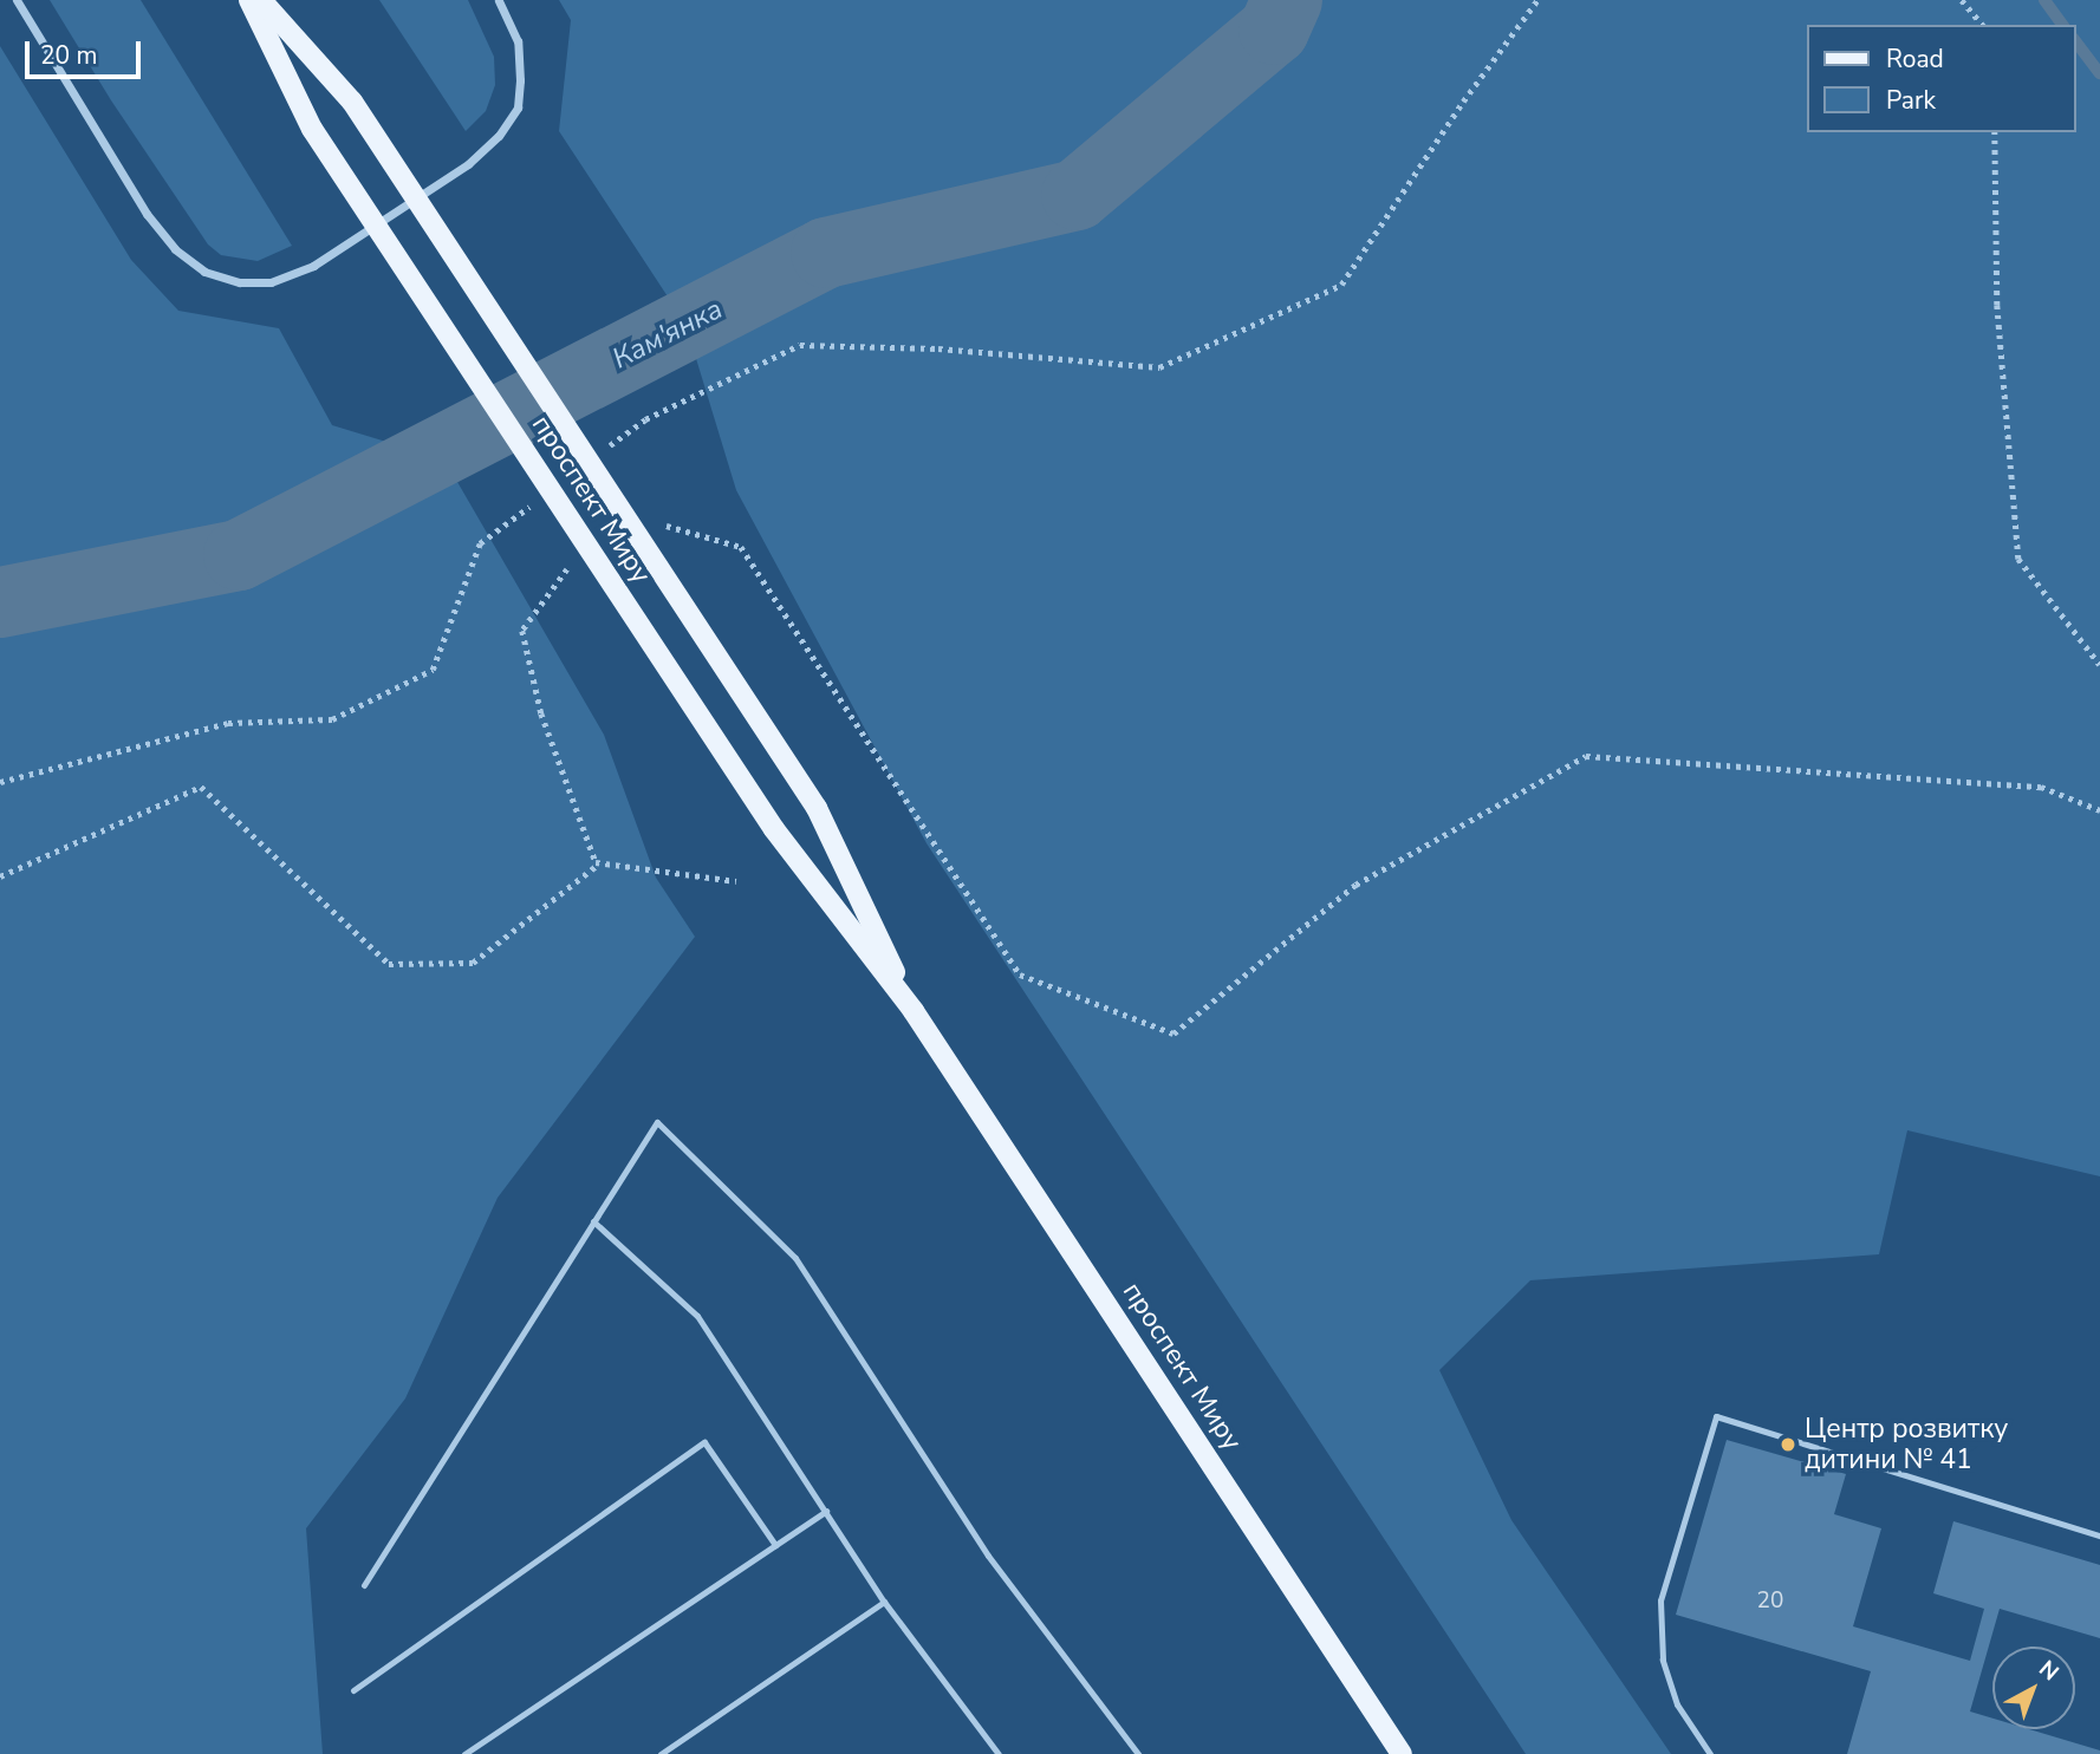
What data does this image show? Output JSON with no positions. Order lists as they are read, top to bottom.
{
  "streets": {
    "main road": ["проспект Миру"]
  },
  "water": ["Кам'янка"],
  "places": ["Центр розвитку дитини № 41"],
  "house_numbers": ["20"],
  "legend": ["Road", "Park"],
  "scale_bar": "20 m",
  "north": "top right"
}
